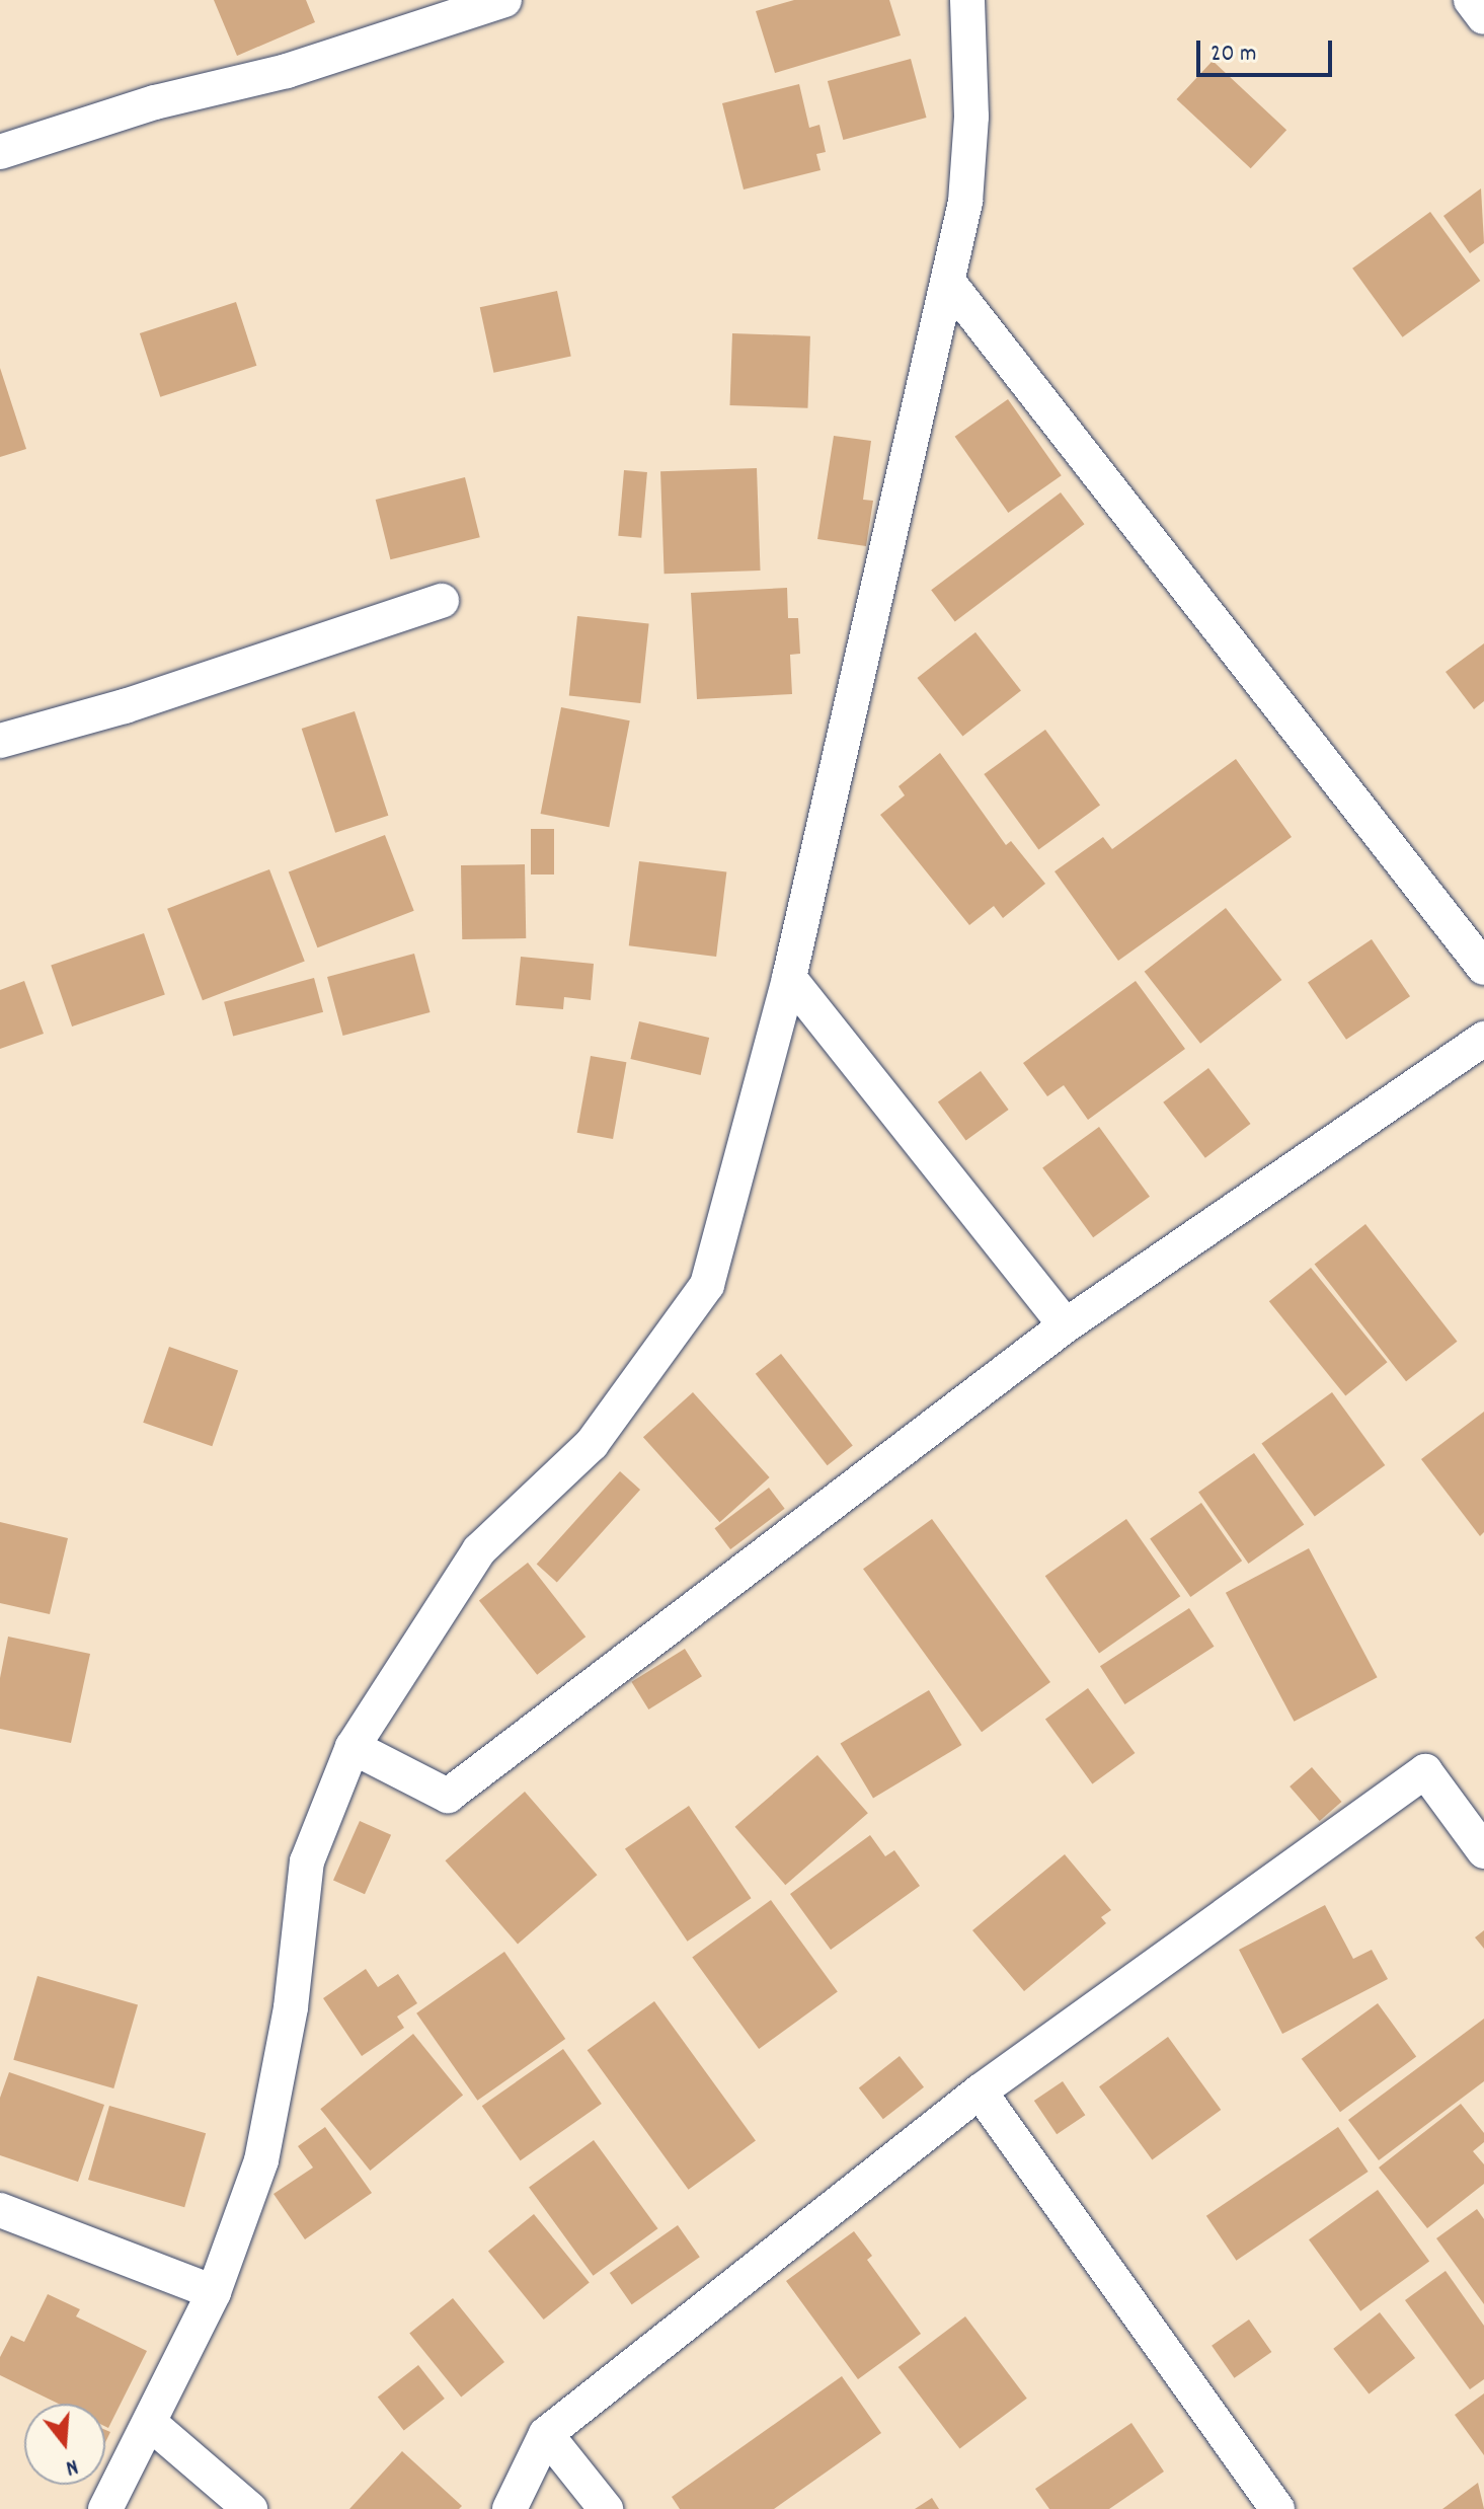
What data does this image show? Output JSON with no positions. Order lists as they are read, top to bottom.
{
  "scale_bar": "20 m",
  "north": "bottom"
}
